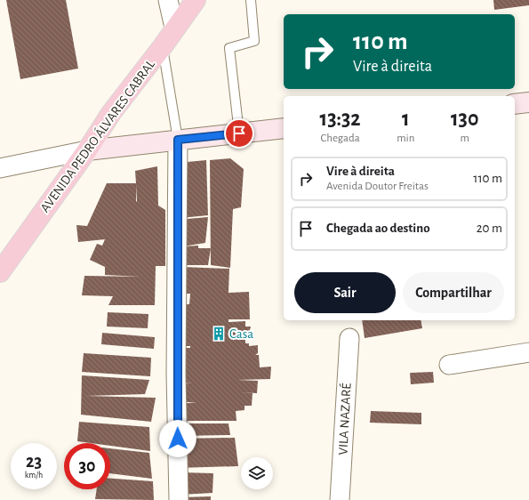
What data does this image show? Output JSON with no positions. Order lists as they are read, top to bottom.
{
  "streets": {
    "main road": ["AVENIDA PEDRO ÁLVARES CABRAL"],
    "street": ["VILA NAZARÉ"]
  },
  "places": {
    "building": ["Casa"]
  },
  "page": {
    "turn": ["110 m", "Vire à direita"],
    "eta": [
      "13:32",
      "Chegada",
      "1",
      "min",
      "130",
      "m"
    ],
    "list": [
      {
        "name": "Vire à direita",
        "note": "Avenida Doutor Freitas",
        "value": "110 m"
      },
      {
        "name": "Chegada ao destino",
        "value": "20 m"
      }
    ],
    "buttons": ["Sair", "Compartilhar"],
    "speed": "23 km/h",
    "limit": "30"
  }
}
